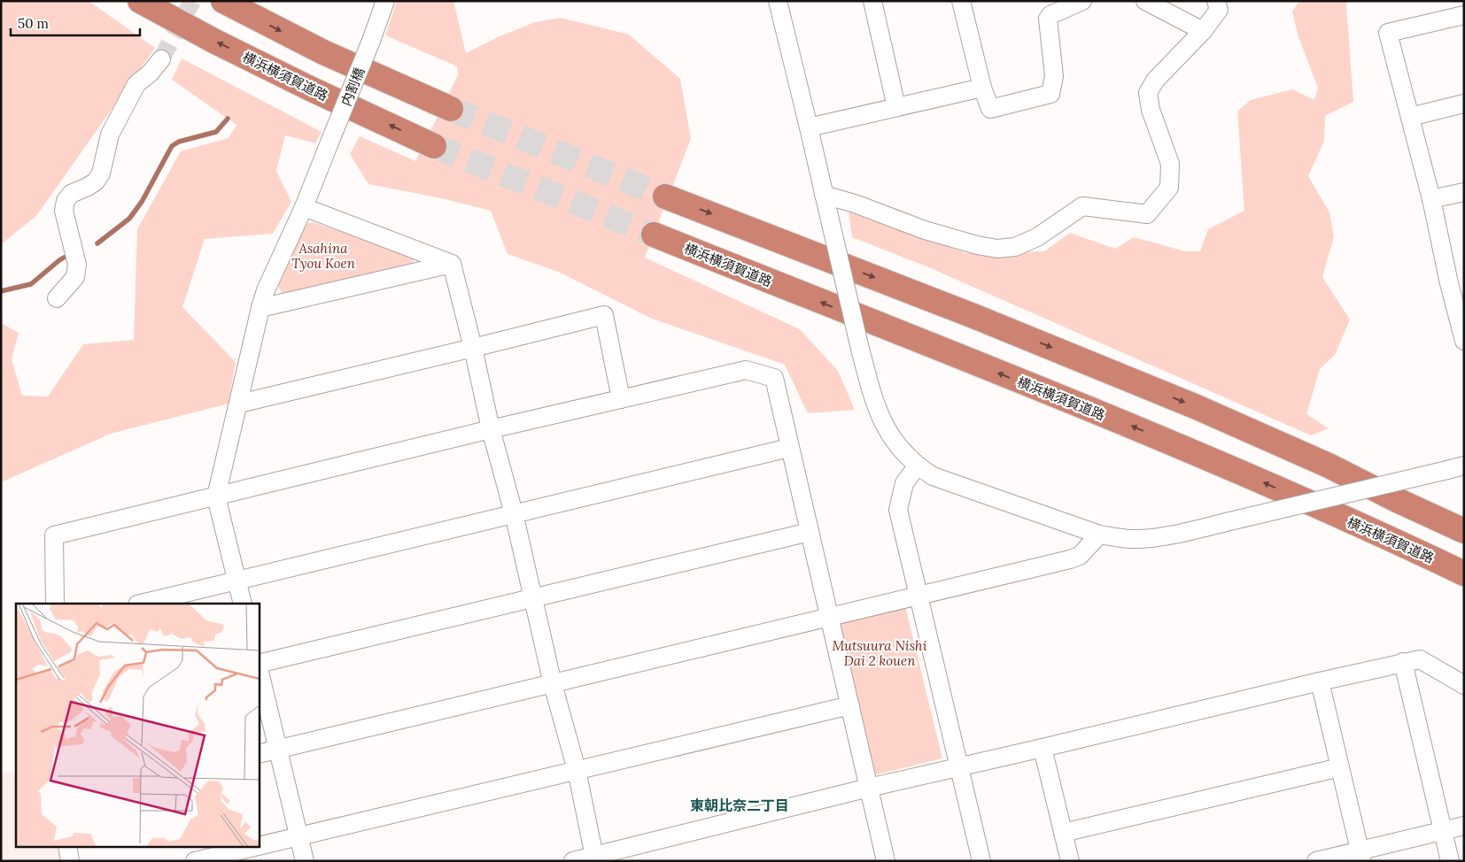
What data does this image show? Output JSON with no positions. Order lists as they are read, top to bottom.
{
  "streets": {
    "highway": ["横浜横須賀道路"],
    "street": ["内割橋"]
  },
  "districts": ["東朝比奈二丁目"],
  "parks": ["Asahina Tyou Koen", "Mutsuura Nishi Dai 2 kouen"],
  "scale_bar": "50 m"
}
